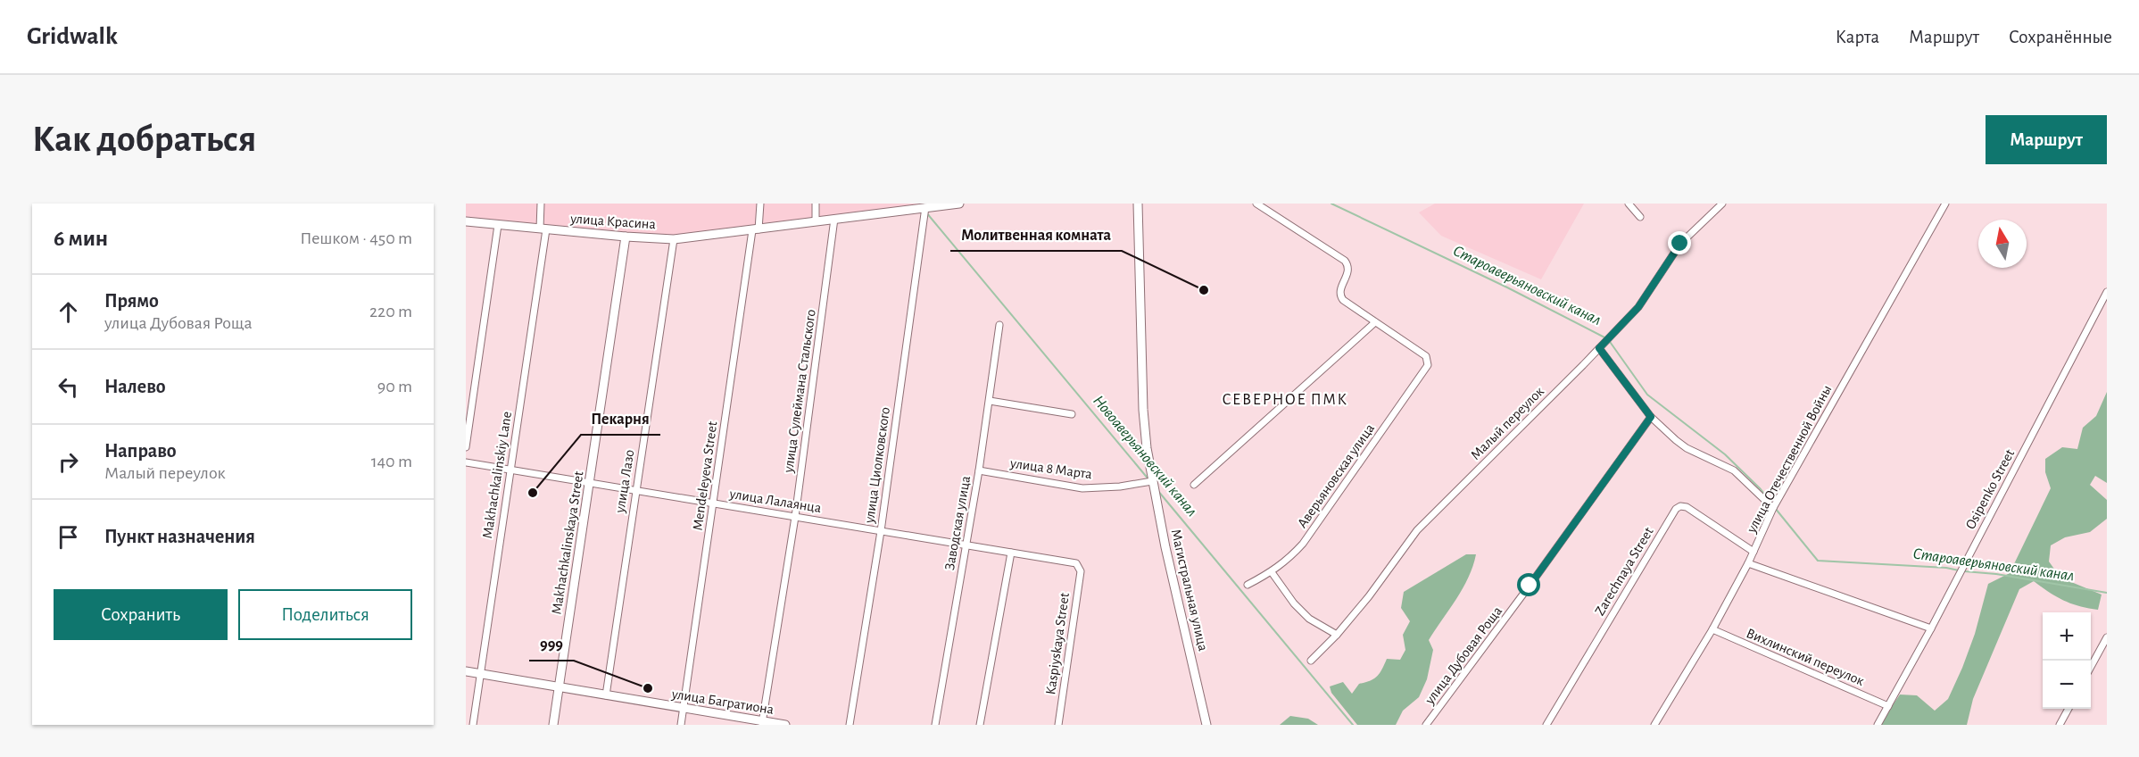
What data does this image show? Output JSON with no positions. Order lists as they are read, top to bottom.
{
  "streets": {
    "street": [
      "улица Красина",
      "улица Сулеймана Стальского",
      "Малый переулок",
      "улица Отечественной Войны",
      "улица Циолковского",
      "улица 8 Марта",
      "Makhachkalinskiy Lane",
      "Mendeleyeva Street",
      "Аверьяновская улица",
      "улица Лазо",
      "Osipenko Street",
      "улица Лалаянца",
      "Заводская улица",
      "Makhachkalinskaya Street",
      "Zarechnaya Street",
      "Магистральная улица",
      "Kaspiyskaya Street",
      "улица Дубовая Роща",
      "Вихлинский переулок",
      "улица Багратиона"
    ]
  },
  "crossings": [
    ["улица Красина", "улица Сулеймана Стальского"],
    ["улица Красина", "улица Циолковского"],
    ["улица Красина", "Makhachkalinskiy Lane"],
    ["улица Красина", "Mendeleyeva Street"],
    ["улица Красина", "улица Лазо"],
    ["улица Красина", "Makhachkalinskaya Street"],
    ["улица Сулеймана Стальского", "улица Лалаянца"],
    ["улица Сулеймана Стальского", "улица Багратиона"],
    ["улица Отечественной Войны", "Zarechnaya Street"],
    ["улица Отечественной Войны", "Вихлинский переулок"],
    ["улица Циолковского", "улица Лалаянца"],
    ["улица 8 Марта", "Заводская улица"],
    ["улица 8 Марта", "Магистральная улица"],
    ["Makhachkalinskiy Lane", "улица Лалаянца"],
    ["Makhachkalinskiy Lane", "улица Багратиона"],
    ["Mendeleyeva Street", "улица Лалаянца"],
    ["Mendeleyeva Street", "улица Багратиона"],
    ["улица Лазо", "улица Лалаянца"],
    ["улица Лазо", "улица Багратиона"],
    ["Osipenko Street", "Вихлинский переулок"],
    ["улица Лалаянца", "Заводская улица"],
    ["улица Лалаянца", "Makhachkalinskaya Street"],
    ["улица Лалаянца", "Kaspiyskaya Street"],
    ["Makhachkalinskaya Street", "улица Багратиона"]
  ],
  "districts": ["СЕВЕРНОЕ ПМК"],
  "water": ["Староаверьяновский канал", "Новоаверьяновский канал"],
  "places": ["Молитвенная комната", "Пекарня", "999"],
  "north": "top",
  "page": {
    "header": "Gridwalk",
    "nav": ["Карта", "Маршрут", "Сохранённые"],
    "buttons": [
      "Маршрут",
      ["Сохранить", "Поделиться"]
    ],
    "title": "Как добраться",
    "heading": ["6 мин", "Пешком · 450 m"],
    "list": [
      ["Прямо", "улица Дубовая Роща", "220 m"],
      ["Налево", "90 m"],
      ["Направо", "Малый переулок", "140 m"],
      "Пункт назначения"
    ],
    "map_buttons": ["+", "−"]
  }
}
